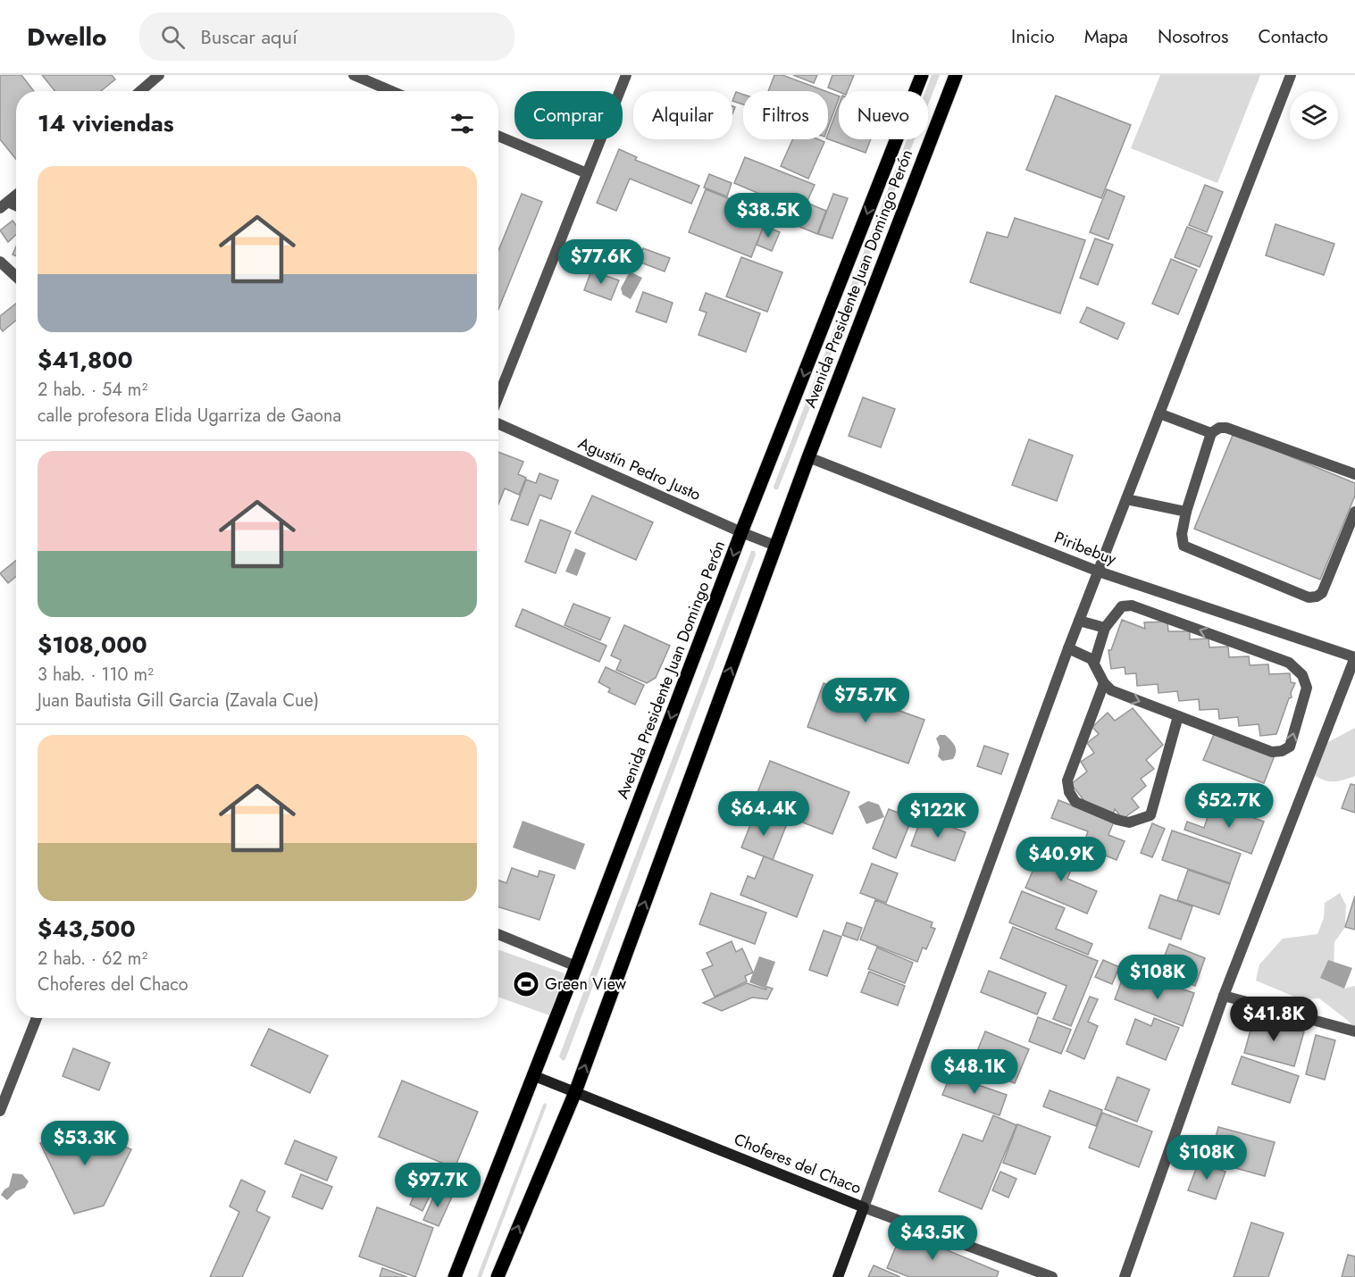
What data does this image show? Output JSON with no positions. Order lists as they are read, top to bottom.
{
  "streets": {
    "main road": ["Avenida Presidente Juan Domingo Perón", "Choferes del Chaco"],
    "street": ["Agustín Pedro Justo", "Piribebuy"]
  },
  "crossings": [
    ["Avenida Presidente Juan Domingo Perón", "Agustín Pedro Justo"],
    ["Avenida Presidente Juan Domingo Perón", "Piribebuy"],
    ["Avenida Presidente Juan Domingo Perón", "Choferes del Chaco"]
  ],
  "places": {
    "sports": ["Green View"]
  },
  "page": {
    "header": "Dwello",
    "search": "Buscar aquí",
    "nav": [
      "Inicio",
      "Mapa",
      "Nosotros",
      "Contacto"
    ],
    "chip": [
      "Comprar",
      "Alquilar",
      "Filtros",
      "Nuevo"
    ],
    "heading": "14 viviendas",
    "list": [
      {
        "name": "$41,800",
        "note": "2 hab. · 54 m² · calle profesora Elida Ugarriza de Gaona"
      },
      {
        "name": "$108,000",
        "note": "3 hab. · 110 m² · Juan Bautista Gill Garcia (Zavala Cue)"
      },
      {
        "name": "$43,500",
        "note": "2 hab. · 62 m² · Choferes del Chaco"
      }
    ],
    "price": [
      "$38.5K",
      "$77.6K",
      "$75.7K",
      "$52.7K",
      "$64.4K",
      "$122K",
      "$40.9K",
      "$108K",
      "$41.8K",
      "$48.1K",
      "$53.3K",
      "$108K",
      "$97.7K",
      "$43.5K"
    ]
  }
}
